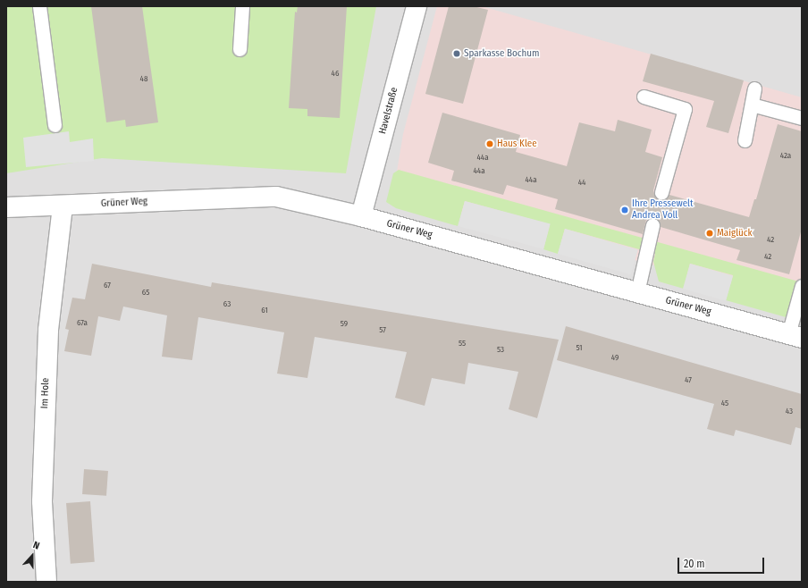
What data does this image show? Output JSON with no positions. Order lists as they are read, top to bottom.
{
  "streets": {
    "street": ["Havelstraße", "Grüner Weg", "Im Hole"]
  },
  "crossings": [
    ["Havelstraße", "Grüner Weg"],
    ["Grüner Weg", "Im Hole"]
  ],
  "places": [
    "Sparkasse Bochum",
    "Haus Klee",
    "Ihre Pressewelt Andrea Voll",
    "Maiglück"
  ],
  "house_numbers": [
    "46",
    "48",
    "42a",
    "44a",
    "44a",
    "44a",
    "44",
    "42",
    "42",
    "67",
    "65",
    "63",
    "61",
    "67a",
    "59",
    "57",
    "55",
    "51",
    "53",
    "49",
    "47",
    "45",
    "43"
  ],
  "scale_bar": "20 m",
  "north": "top"
}
